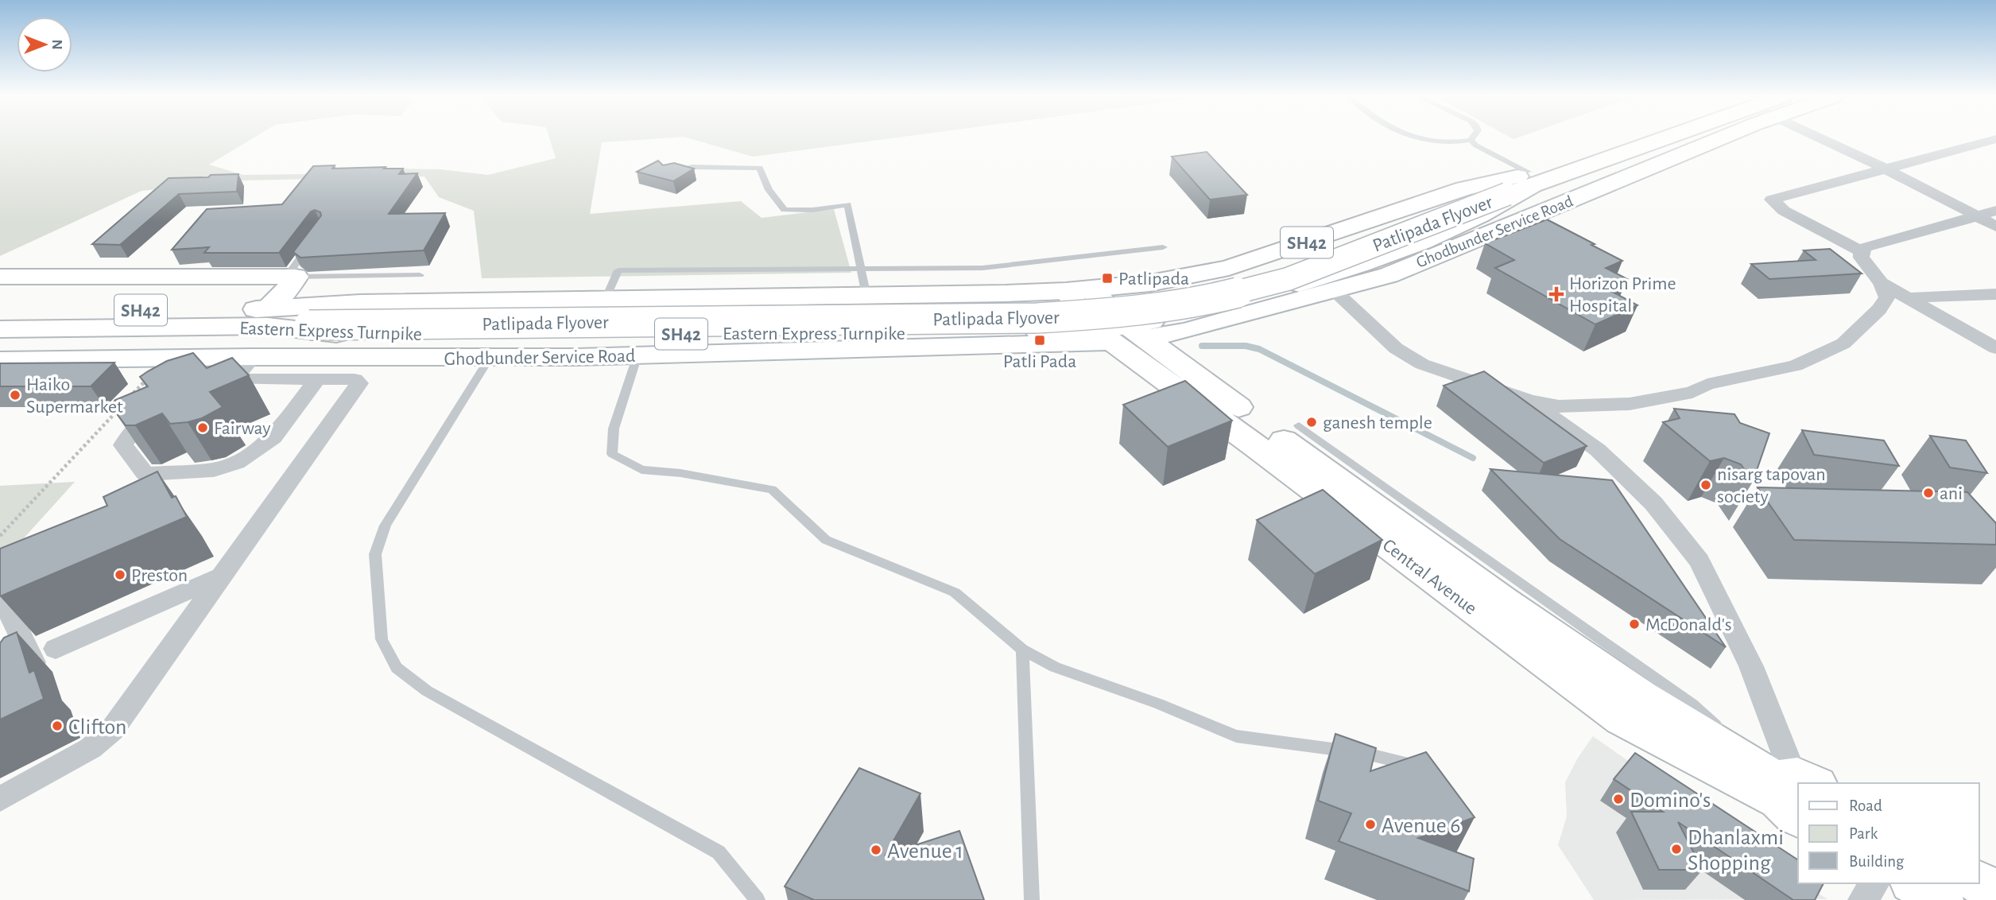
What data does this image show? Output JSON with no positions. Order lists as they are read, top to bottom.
{
  "streets": {
    "main road": [
      "Patlipada Flyover",
      "Ghodbunder Service Road",
      "SH42",
      "Eastern Express Turnpike",
      "Central Avenue"
    ]
  },
  "crossings": [
    ["Patlipada Flyover", "SH42"],
    ["Patlipada Flyover", "Eastern Express Turnpike"],
    ["Ghodbunder Service Road", "Eastern Express Turnpike"],
    ["Ghodbunder Service Road", "Central Avenue"],
    ["SH42", "Eastern Express Turnpike"],
    ["Eastern Express Turnpike", "Central Avenue"]
  ],
  "places": {
    "transit": ["Patlipada", "Patli Pada"],
    "health": ["Horizon Prime Hospital"],
    "other": [
      "Haiko Supermarket",
      "ganesh temple",
      "Fairway",
      "nisarg tapovan society",
      "ani",
      "Preston",
      "McDonald's",
      "Clifton",
      "Domino's",
      "Avenue 6",
      "Dhanlaxmi Shopping",
      "Avenue 1"
    ]
  },
  "legend": ["Road", "Park", "Building"],
  "north": "right"
}
